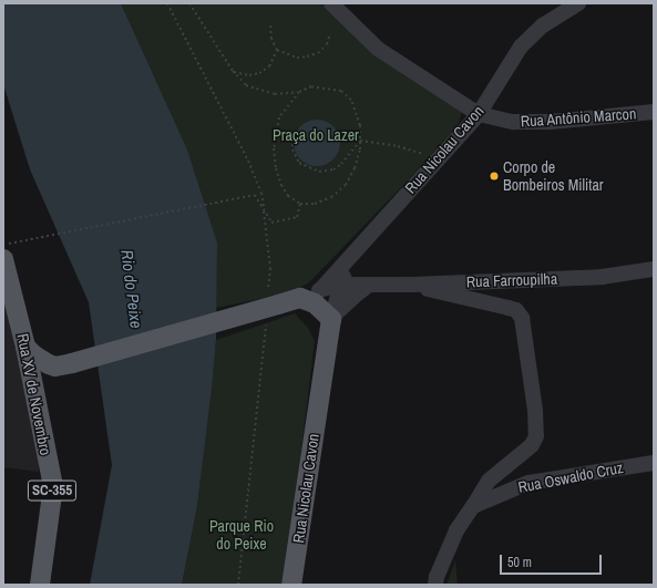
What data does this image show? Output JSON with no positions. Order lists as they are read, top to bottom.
{
  "streets": {
    "main road": [
      "Rua Nicolau Cavon",
      "Rua Farroupilha",
      "Rua XV de Novembro",
      "SC-355"
    ],
    "street": ["Rua Antônio Marcon", "Rua Oswaldo Cruz"]
  },
  "crossings": [
    ["Rua Antônio Marcon", "Rua Nicolau Cavon"],
    ["Rua Nicolau Cavon", "Rua Farroupilha"],
    ["Rua Farroupilha", "Rua XV de Novembro"]
  ],
  "water": ["Rio do Peixe"],
  "parks": ["Praça do Lazer", "Parque Rio do Peixe"],
  "places": ["Corpo de Bombeiros Militar"],
  "scale_bar": "50 m"
}
